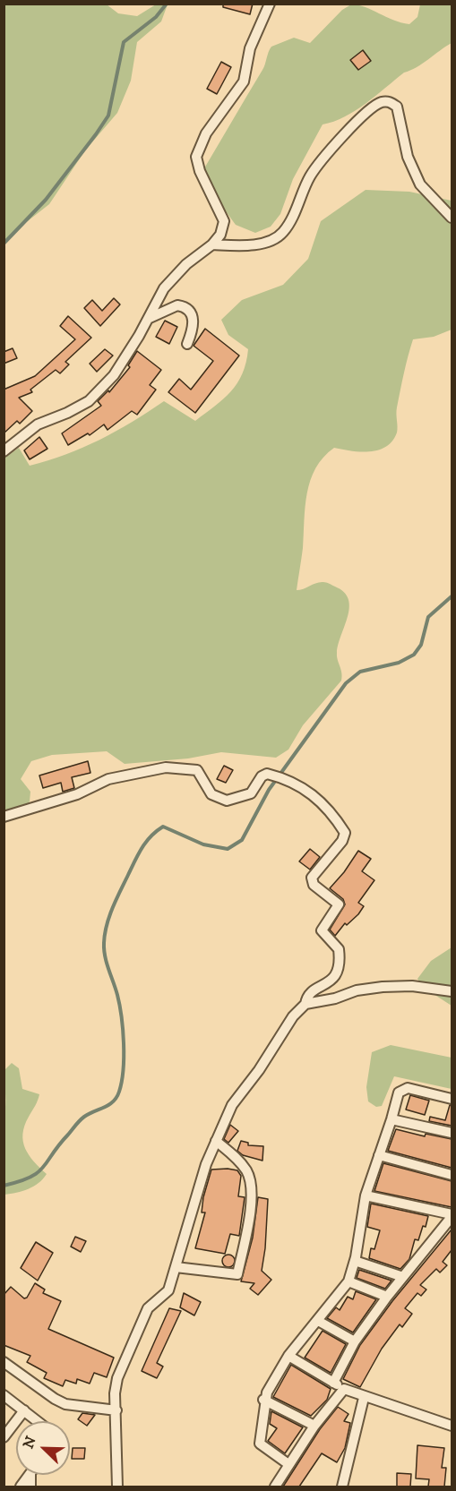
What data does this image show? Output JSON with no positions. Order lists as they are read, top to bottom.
{
  "north": "top left"
}
